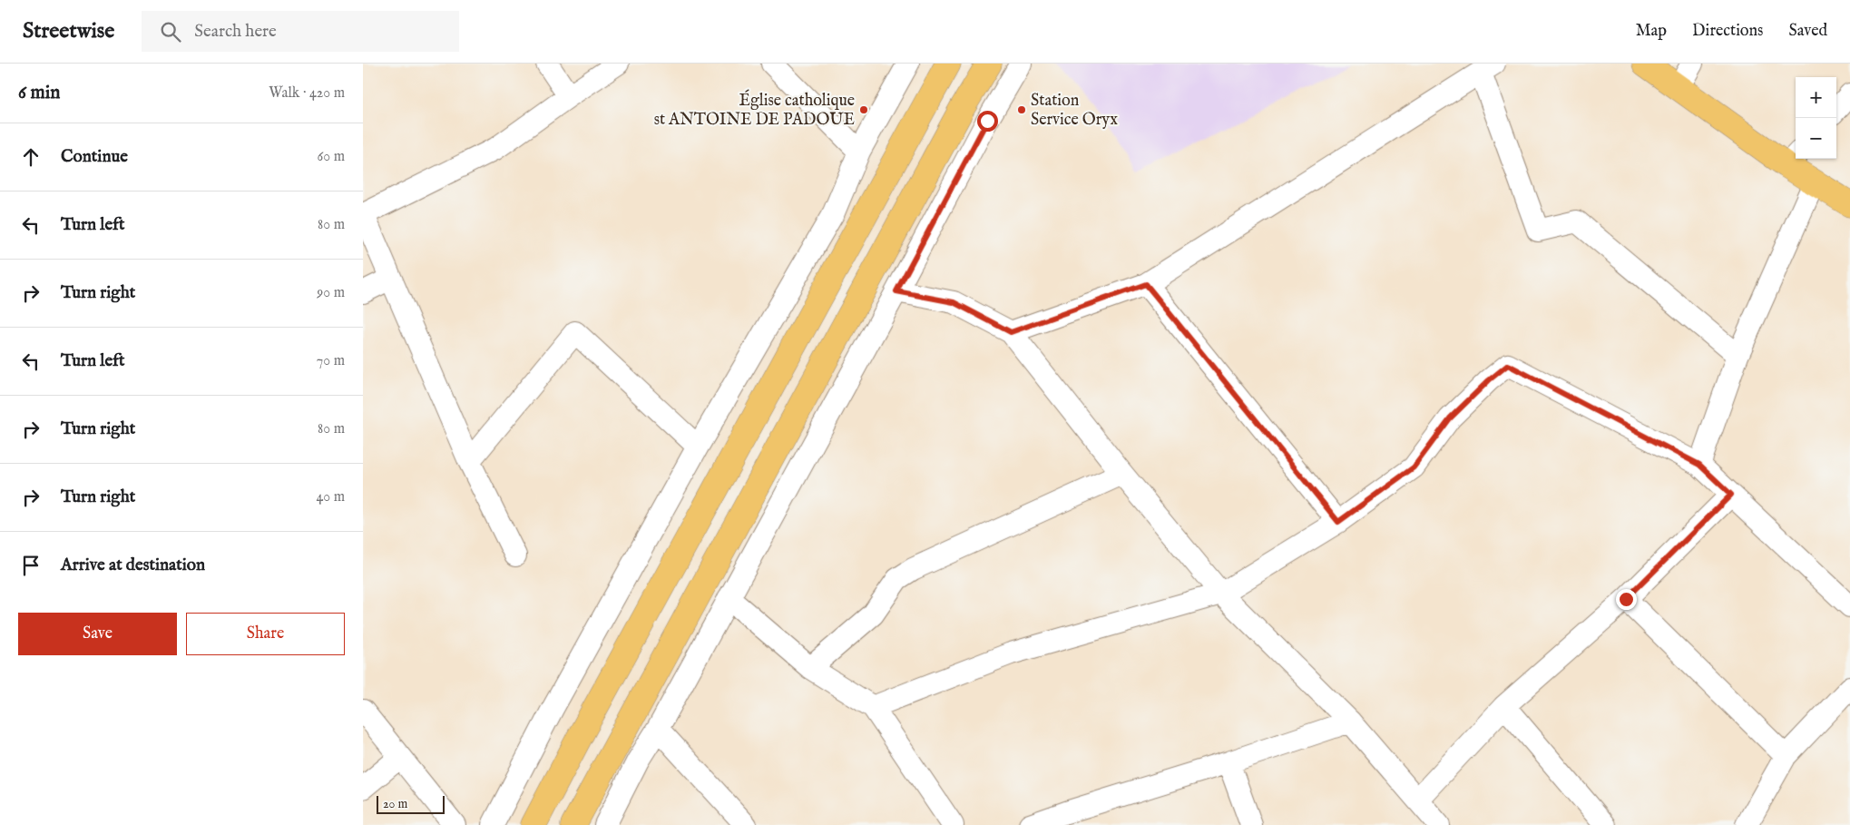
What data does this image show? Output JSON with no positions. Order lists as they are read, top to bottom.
{
  "places": ["Église catholique st ANTOINE DE PADOUE", "Station Service Oryx"],
  "scale_bar": "20 m",
  "page": {
    "header": "Streetwise",
    "search": "Search here",
    "nav": ["Map", "Directions", "Saved"],
    "heading": ["6 min", "Walk · 420 m"],
    "map_buttons": ["+", "−"],
    "list": [
      ["Continue", "60 m"],
      ["Turn left", "80 m"],
      ["Turn right", "90 m"],
      ["Turn left", "70 m"],
      ["Turn right", "80 m"],
      ["Turn right", "40 m"],
      "Arrive at destination"
    ],
    "buttons": ["Save", "Share"],
    "scale": "20 m"
  }
}
